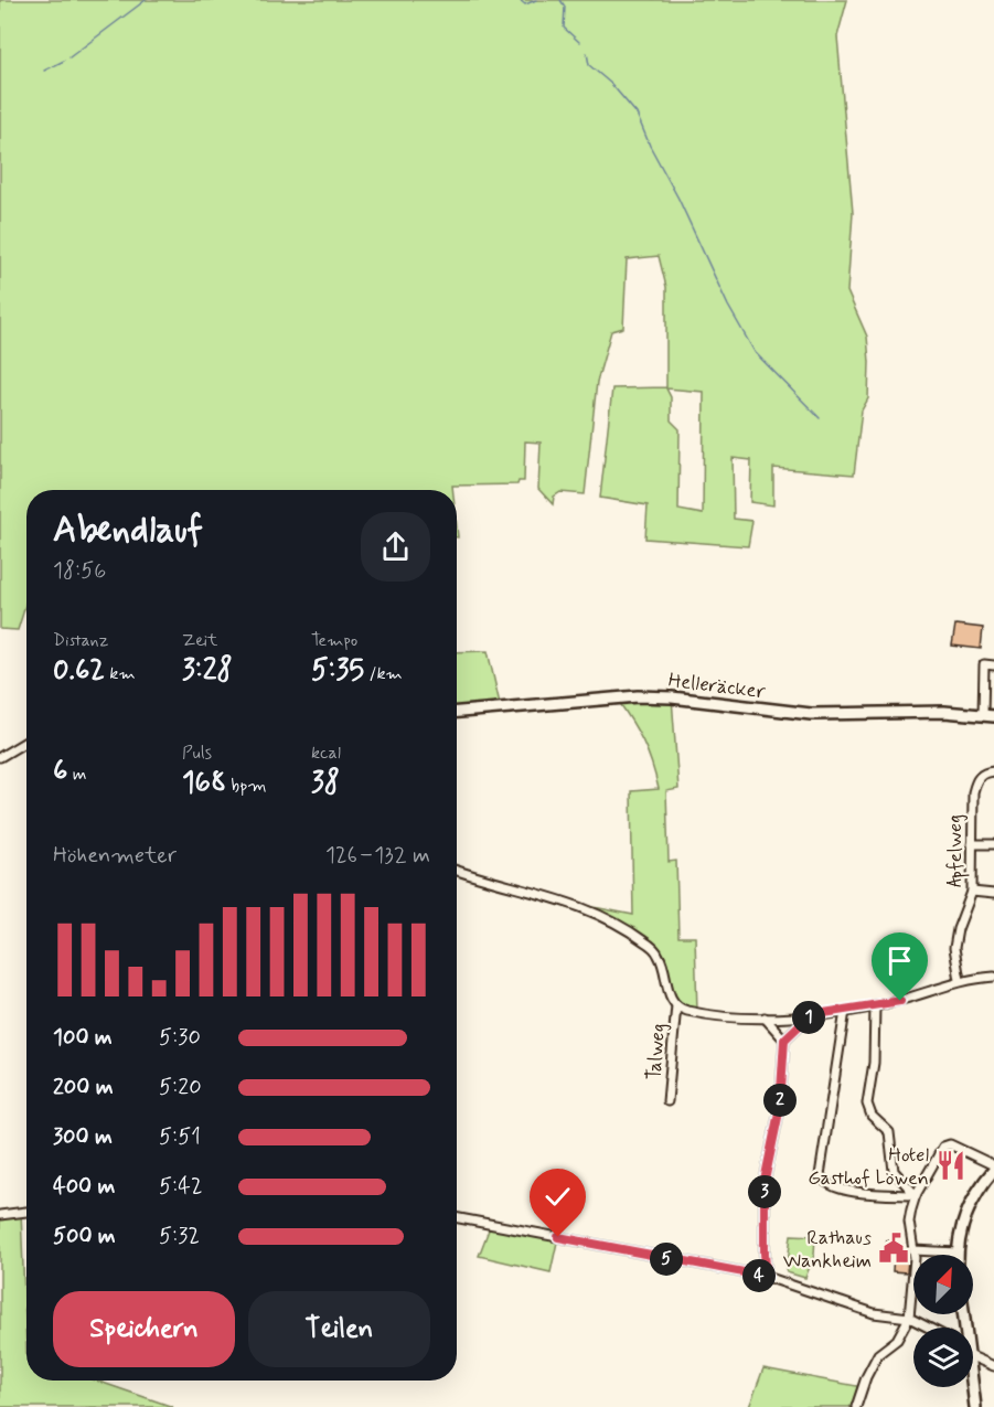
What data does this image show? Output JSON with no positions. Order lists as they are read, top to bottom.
{
  "streets": {
    "street": ["Helleräcker", "Apfelweg", "Talweg"]
  },
  "places": {
    "restaurant": ["Hotel Gasthof Löwen"],
    "public building": ["Rathaus Wankheim"]
  },
  "north": "top right",
  "page": {
    "heading": ["Abendlauf", "18:56"],
    "stats": [
      ["Distanz", "0.62 km"],
      ["Zeit", "3:28"],
      ["Tempo", "5:35 /km"],
      ["6 m"],
      ["Puls", "168 bpm"],
      ["kcal", "38"]
    ],
    "chart": ["Höhenmeter", "126–132 m"],
    "pins": [
      "1",
      "2",
      "3",
      "5",
      "4"
    ],
    "list": [
      {
        "name": "100 m",
        "note": "5:30"
      },
      {
        "name": "200 m",
        "note": "5:20"
      },
      {
        "name": "300 m",
        "note": "5:51"
      },
      {
        "name": "400 m",
        "note": "5:42"
      },
      {
        "name": "500 m",
        "note": "5:32"
      }
    ],
    "buttons": ["Speichern", "Teilen"]
  }
}
